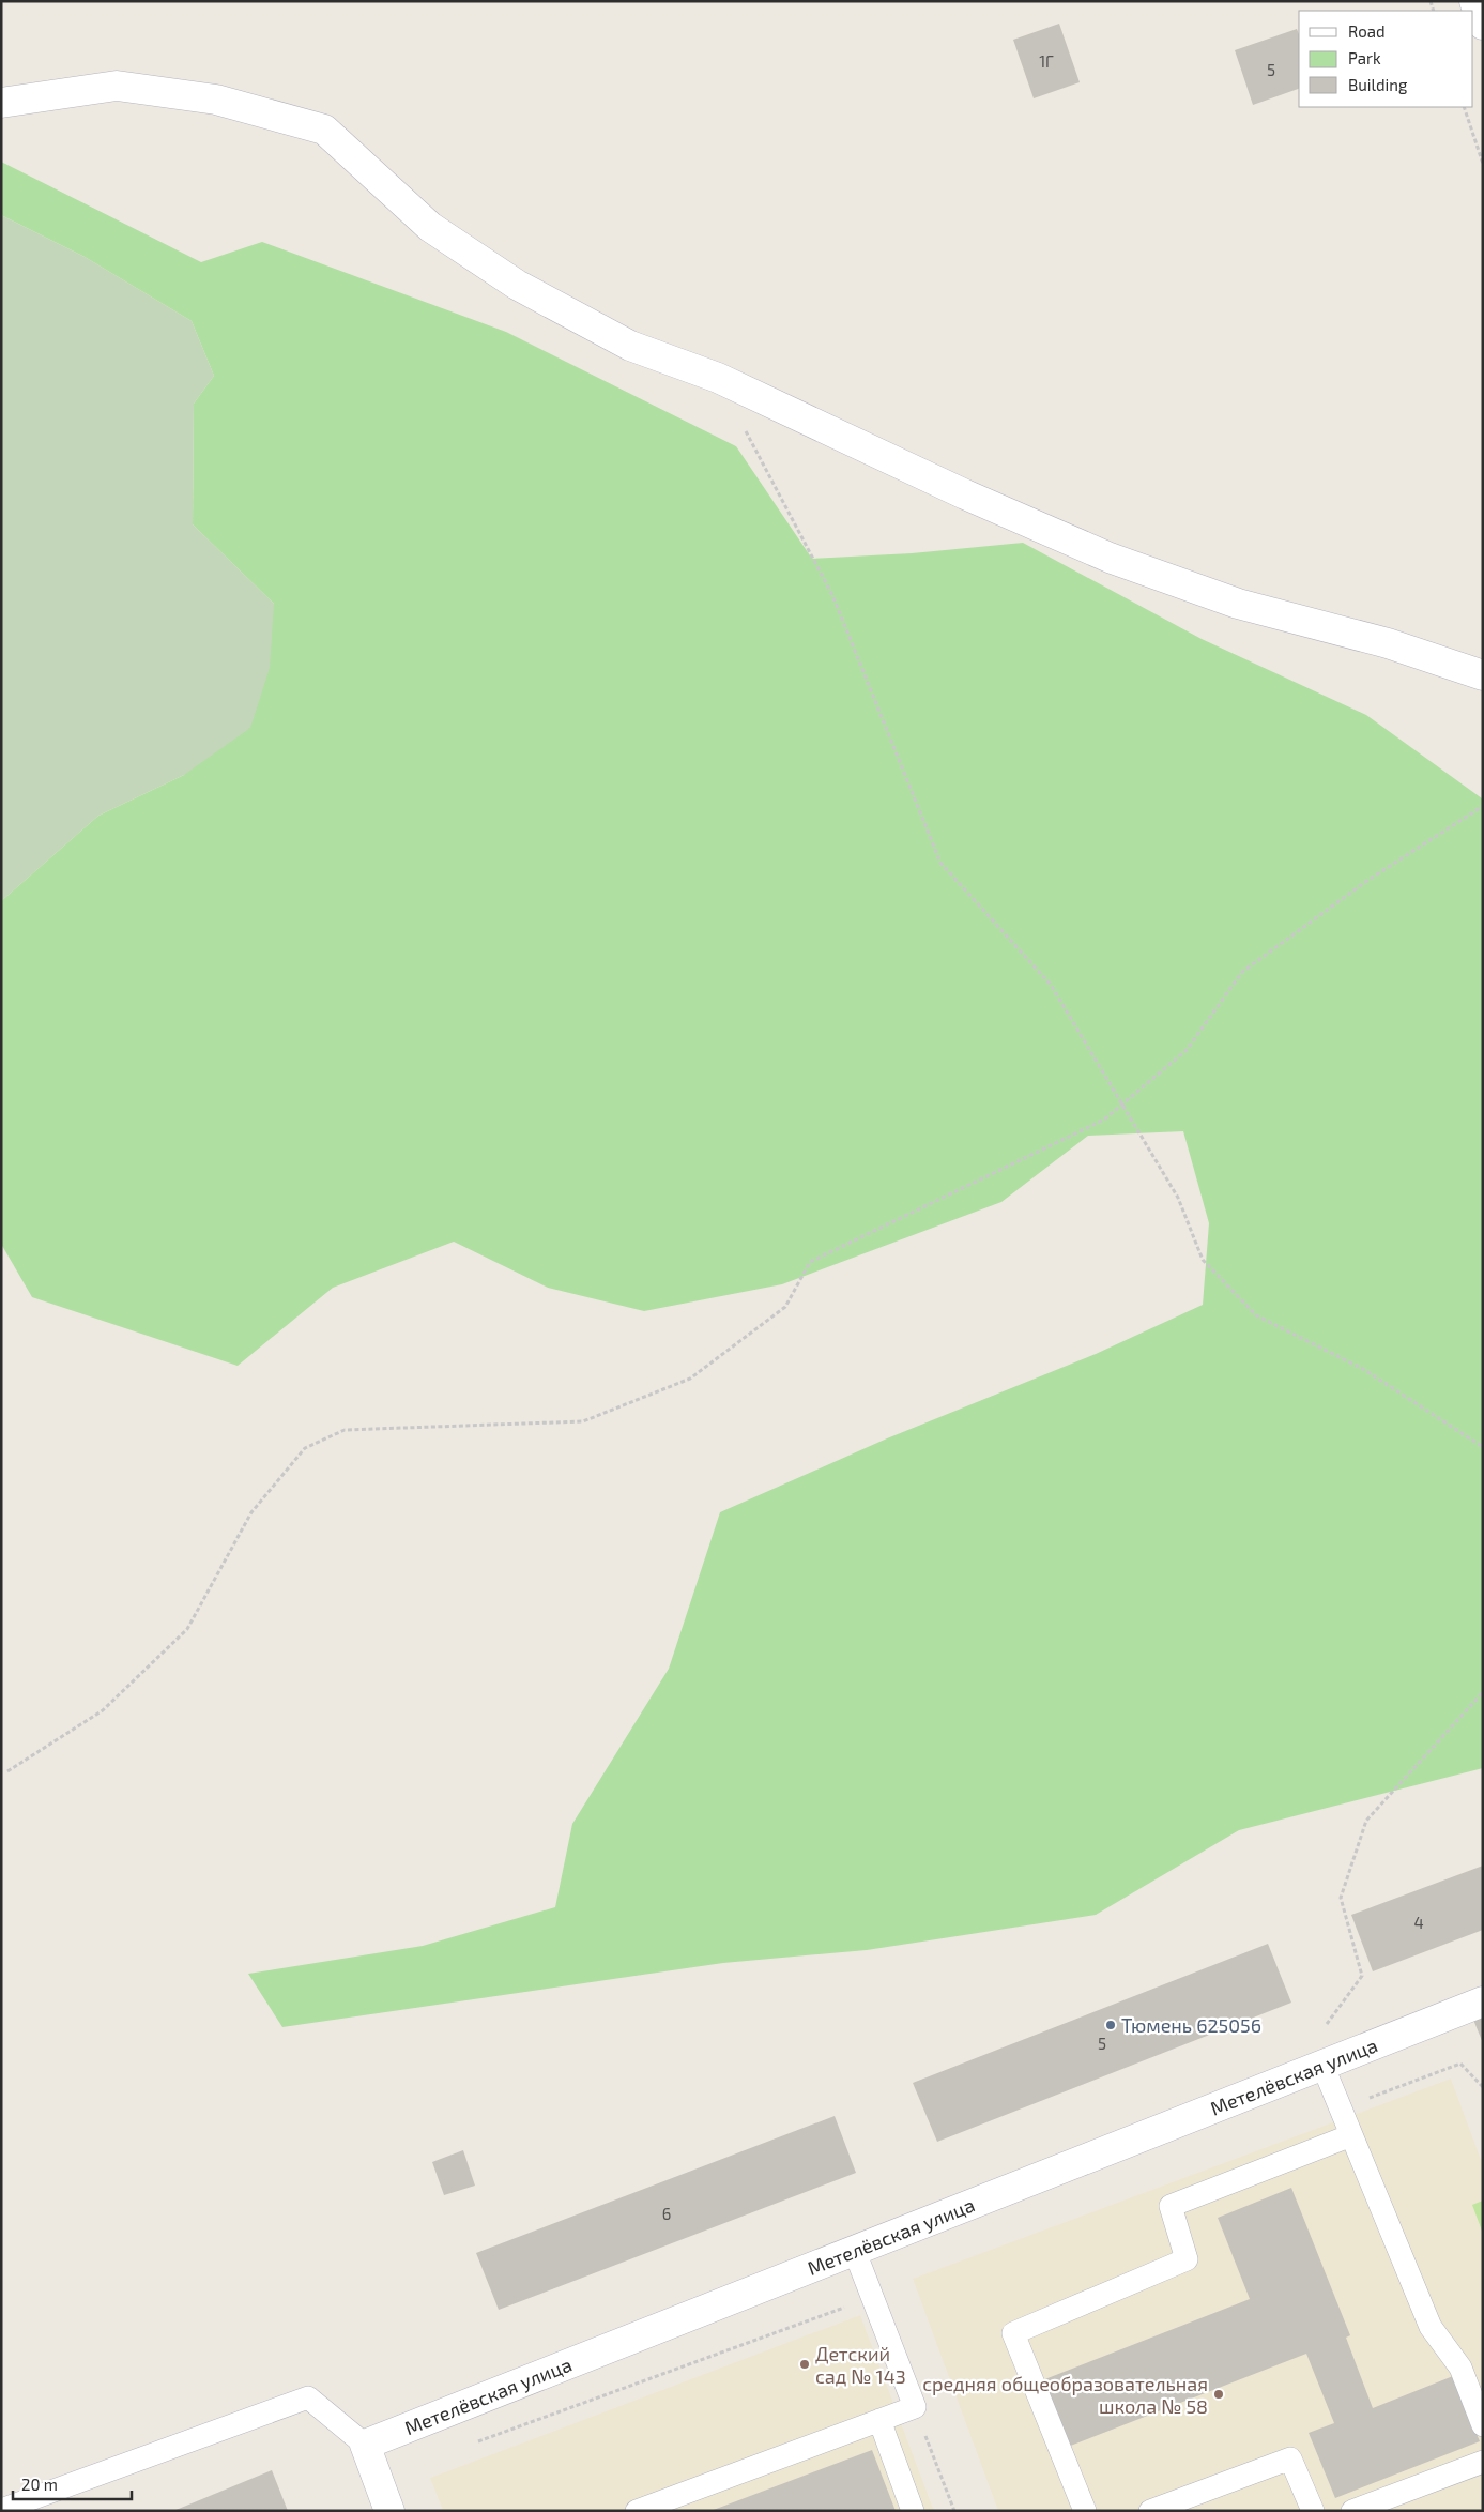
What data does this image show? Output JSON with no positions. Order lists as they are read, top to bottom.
{
  "streets": {
    "street": ["Метелёвская улица"]
  },
  "places": ["Тюмень 625056", "Детский сад № 143", "средняя общеобразовательная школа № 58"],
  "house_numbers": [
    "1Г",
    "5",
    "4",
    "5",
    "6"
  ],
  "legend": ["Road", "Park", "Building"],
  "scale_bar": "20 m"
}
